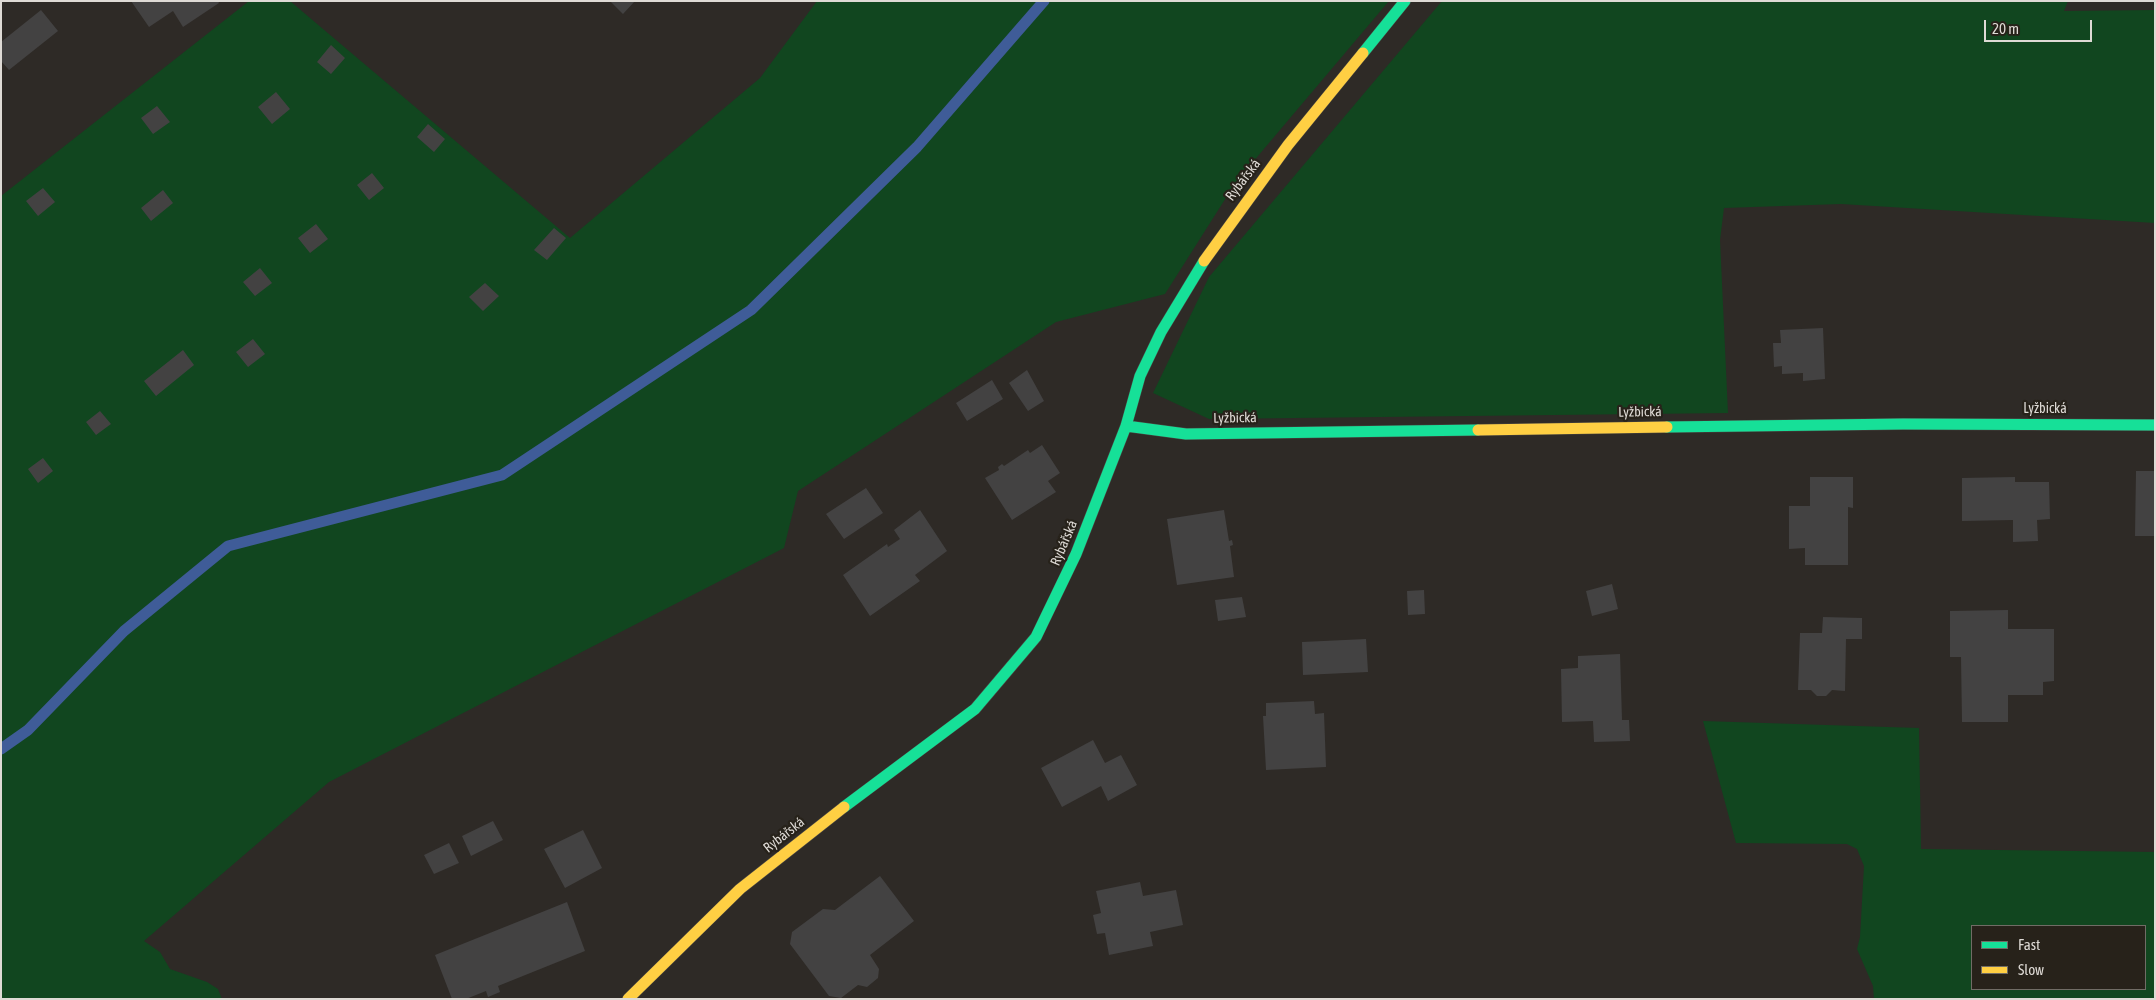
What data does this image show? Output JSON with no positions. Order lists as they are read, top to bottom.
{
  "streets": {
    "street": ["Rybářská", "Lyžbická"]
  },
  "crossings": [
    ["Rybářská", "Lyžbická"]
  ],
  "legend": ["Fast", "Slow"],
  "scale_bar": "20 m"
}
